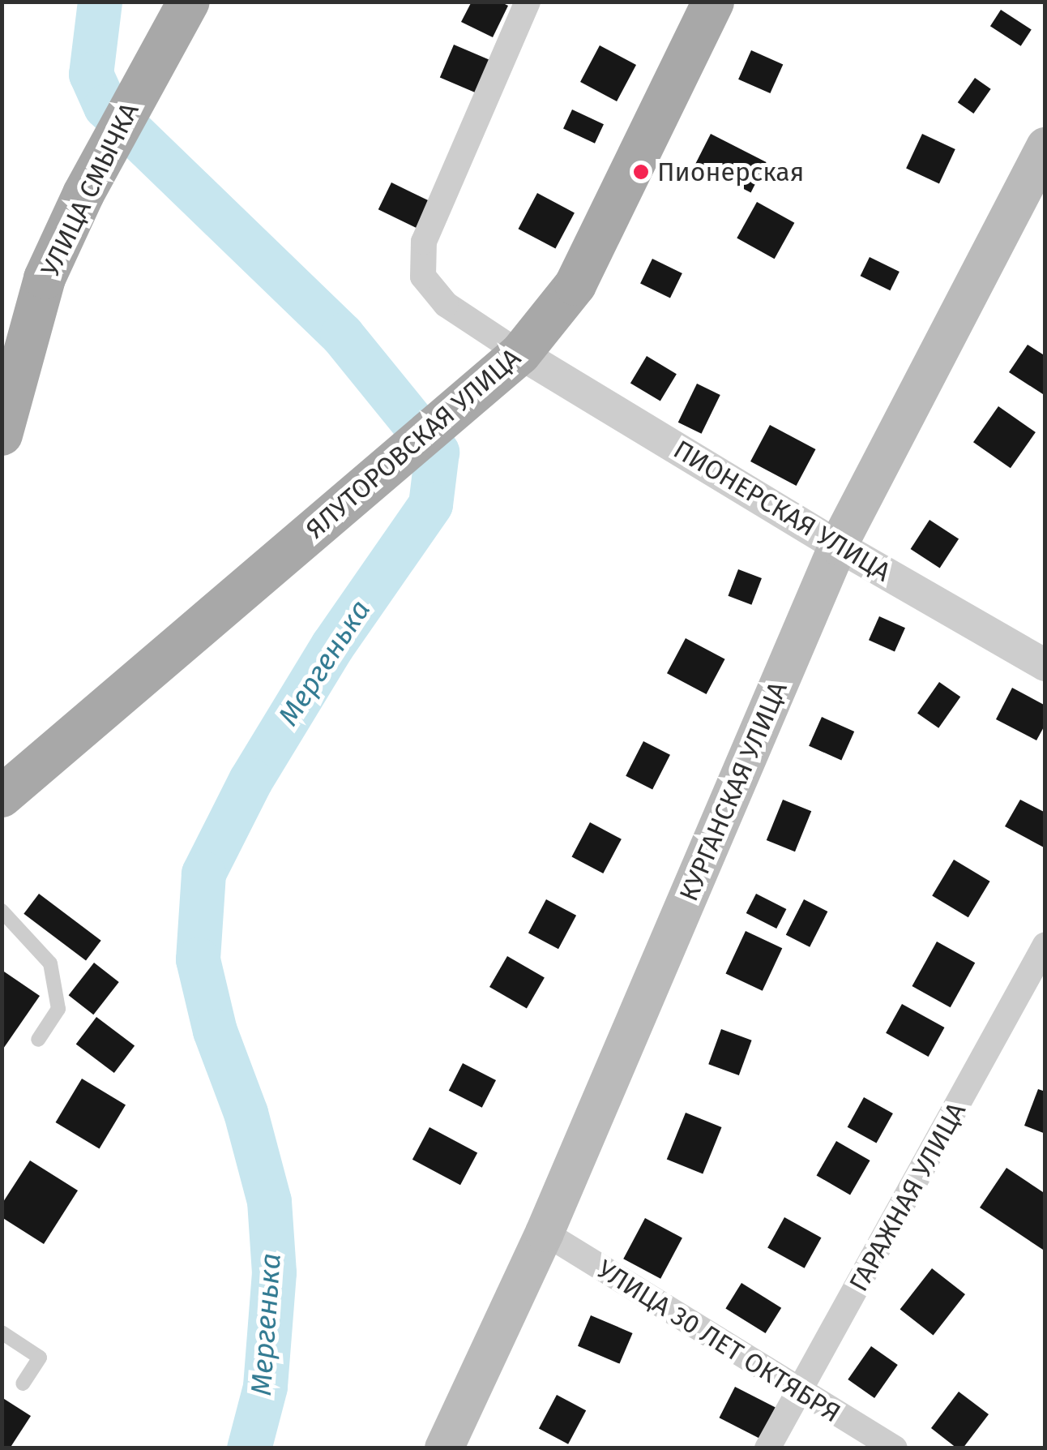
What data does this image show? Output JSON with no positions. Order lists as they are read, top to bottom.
{
  "streets": {
    "main road": ["УЛИЦА СМЫЧКА", "ЯЛУТОРОВСКАЯ УЛИЦА", "КУРГАНСКАЯ УЛИЦА"],
    "street": ["ПИОНЕРСКАЯ УЛИЦА", "ГАРАЖНАЯ УЛИЦА", "УЛИЦА 30 ЛЕТ ОКТЯБРЯ"]
  },
  "crossings": [
    ["ЯЛУТОРОВСКАЯ УЛИЦА", "ПИОНЕРСКАЯ УЛИЦА"],
    ["ПИОНЕРСКАЯ УЛИЦА", "КУРГАНСКАЯ УЛИЦА"],
    ["КУРГАНСКАЯ УЛИЦА", "УЛИЦА 30 ЛЕТ ОКТЯБРЯ"],
    ["ГАРАЖНАЯ УЛИЦА", "УЛИЦА 30 ЛЕТ ОКТЯБРЯ"]
  ],
  "water": ["Мергенька"],
  "places": ["Пионерская"]
}
